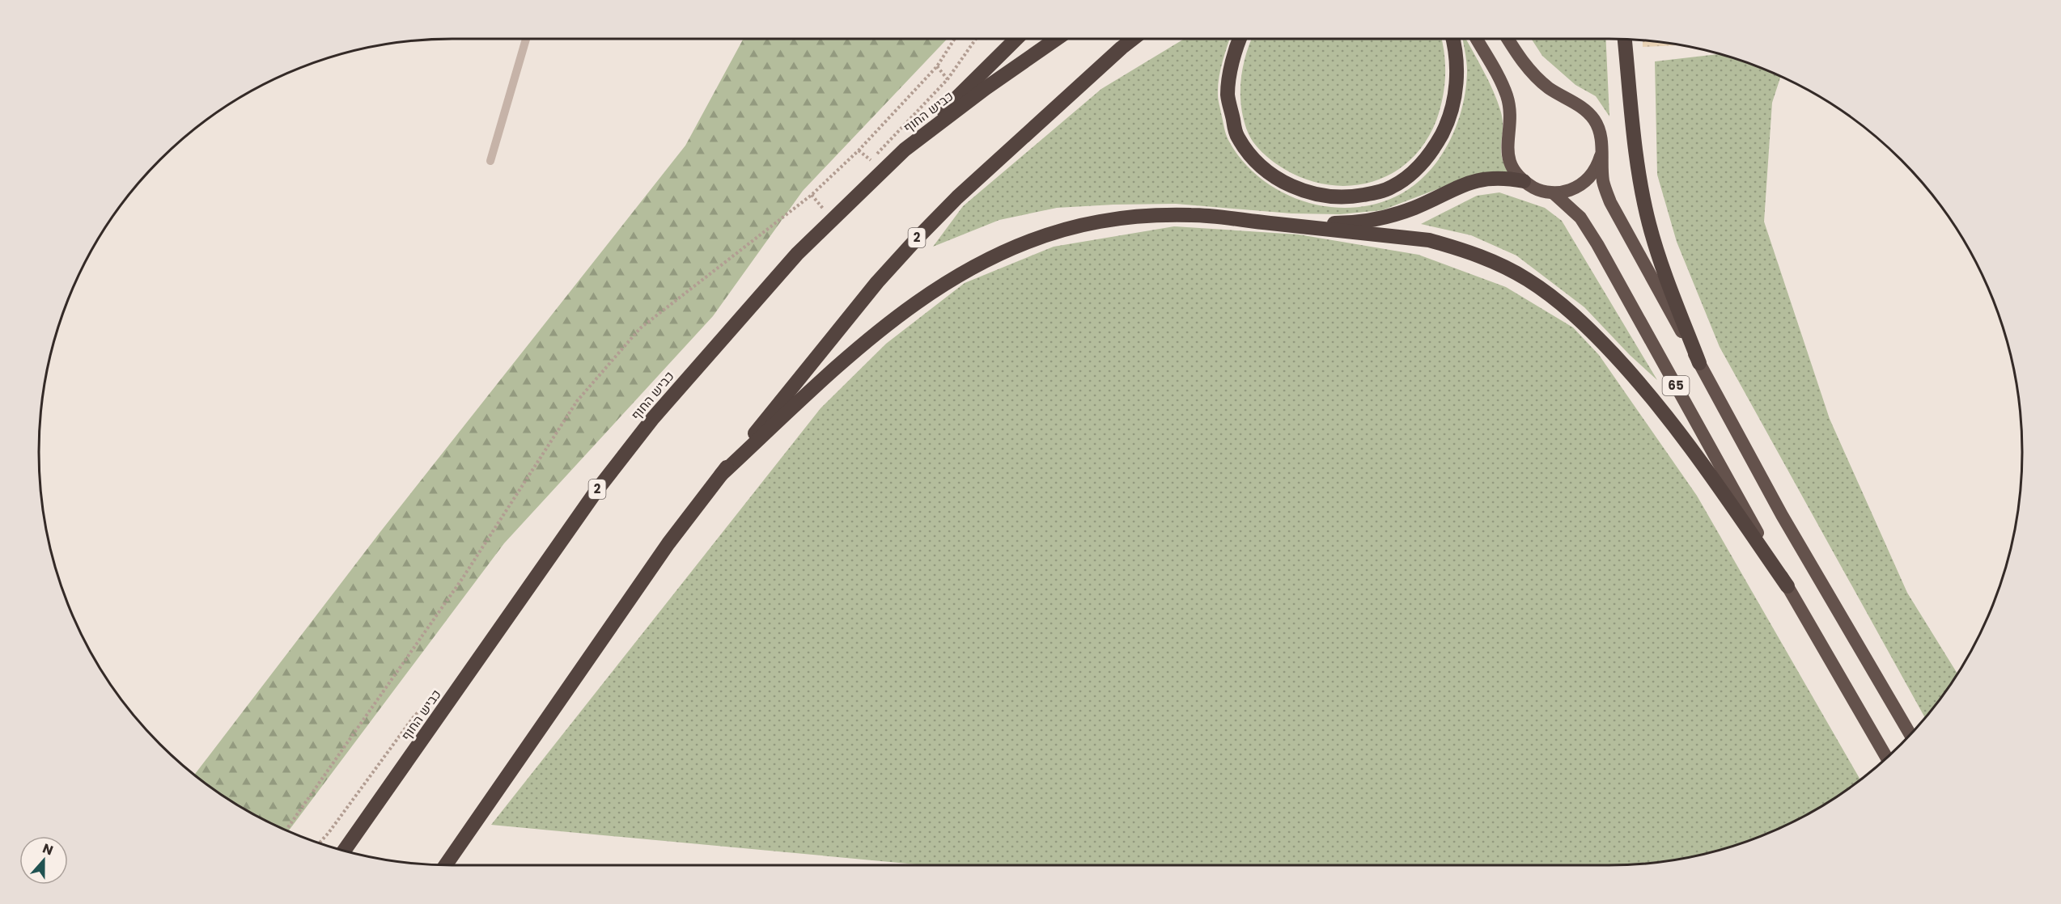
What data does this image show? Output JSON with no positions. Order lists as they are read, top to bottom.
{
  "streets": {
    "highway": ["כביש החוף", "2", "65"]
  },
  "north": "top"
}
